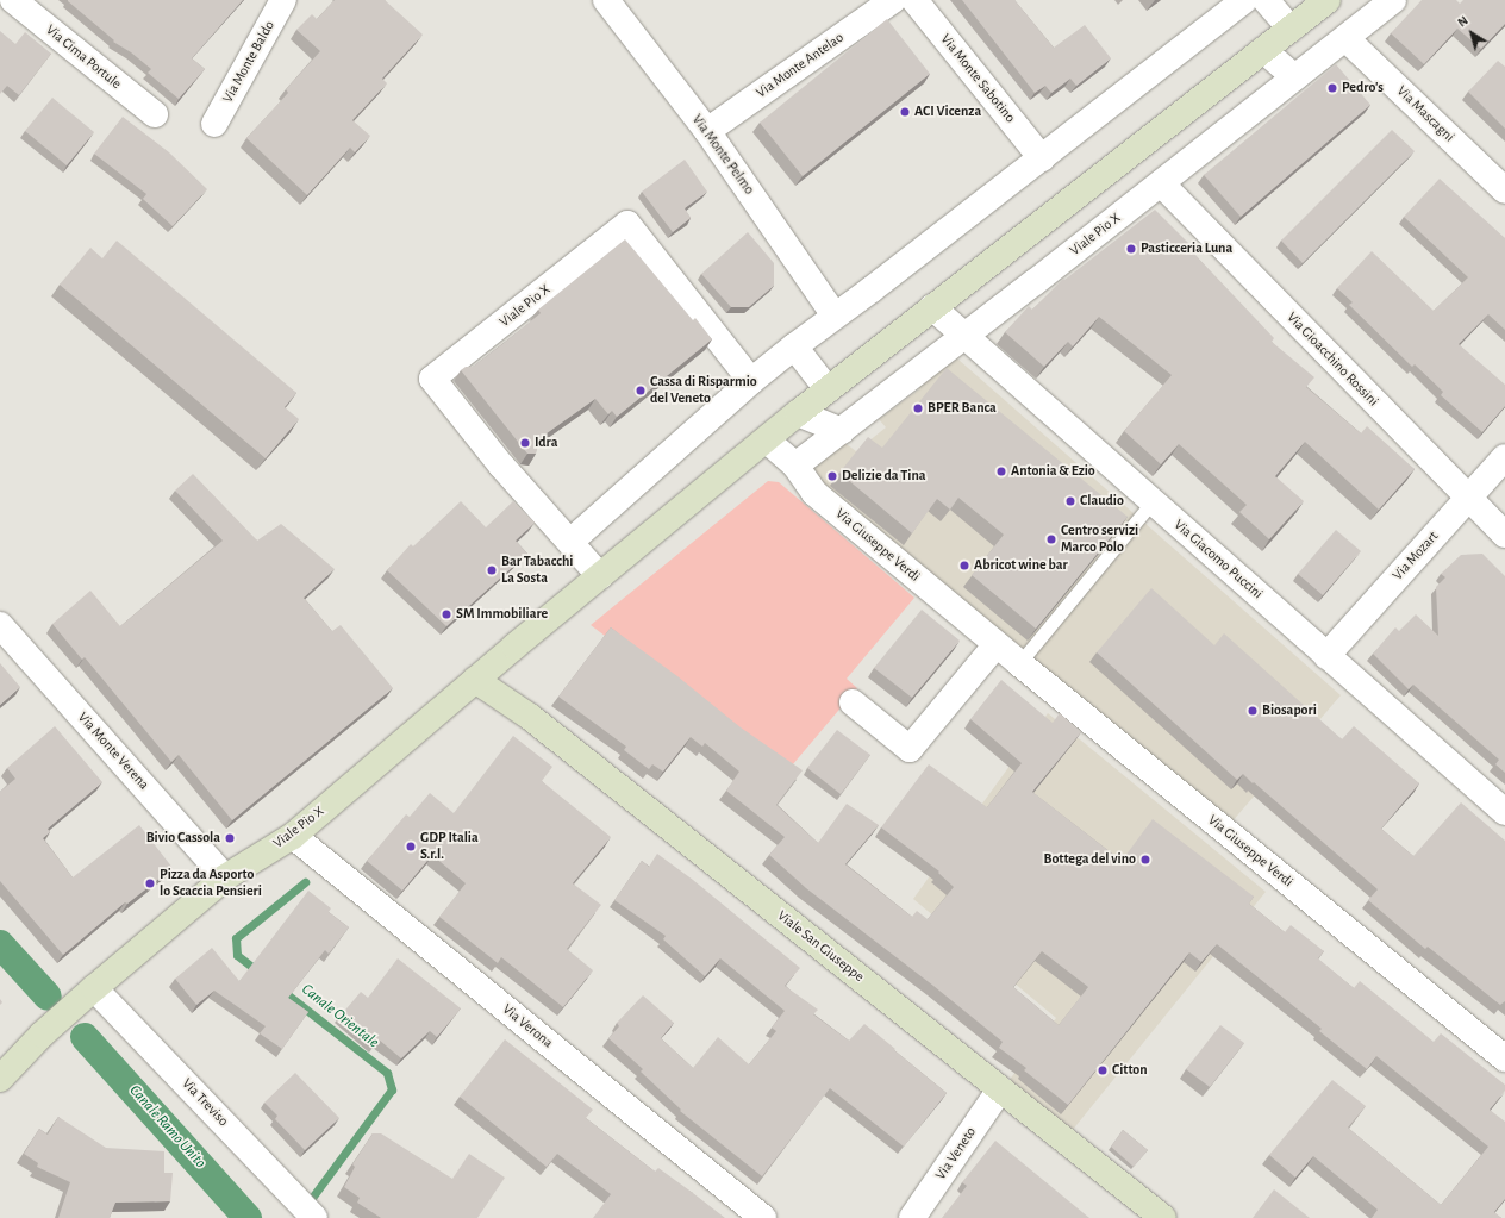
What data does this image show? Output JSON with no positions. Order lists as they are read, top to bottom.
{
  "streets": {
    "main road": ["Viale Pio X", "Viale San Giuseppe"],
    "street": [
      "Via Cima Portule",
      "Via Monte Baldo",
      "Via Monte Antelao",
      "Via Monte Sabotino",
      "Via Mascagni",
      "Via Monte Pelmo",
      "Via Gioacchino Rossini",
      "Via Giuseppe Verdi",
      "Via Mozart",
      "Via Giacomo Puccini",
      "Via Monte Verena",
      "Via Verona",
      "Via Treviso",
      "Via Veneto"
    ]
  },
  "crossings": [
    ["Via Monte Antelao", "Via Monte Pelmo"],
    ["Via Mascagni", "Viale Pio X"],
    ["Viale Pio X", "Via Gioacchino Rossini"],
    ["Viale Pio X", "Via Giuseppe Verdi"],
    ["Viale Pio X", "Via Giacomo Puccini"],
    ["Viale Pio X", "Via Monte Verena"],
    ["Viale Pio X", "Viale San Giuseppe"],
    ["Viale Pio X", "Via Verona"],
    ["Viale Pio X", "Via Treviso"],
    ["Via Gioacchino Rossini", "Via Mozart"],
    ["Via Mozart", "Via Giacomo Puccini"],
    ["Viale San Giuseppe", "Via Veneto"]
  ],
  "water": ["Canale Orientale", "Canale Ramo Unito"],
  "places": [
    "Pedro's",
    "ACI Vicenza",
    "Pasticceria Luna",
    "Cassa di Risparmio del Veneto",
    "BPER Banca",
    "Idra",
    "Antonia & Ezio",
    "Delizie da Tina",
    "Claudio",
    "Centro servizi Marco Polo",
    "Abricot wine bar",
    "Bar Tabacchi La Sosta",
    "SM Immobiliare",
    "Biosapori",
    "Bivio Cassola",
    "GDP Italia S.r.l.",
    "Bottega del vino",
    "Pizza da Asporto lo Scaccia Pensieri",
    "Citton"
  ],
  "north": "top left"
}
